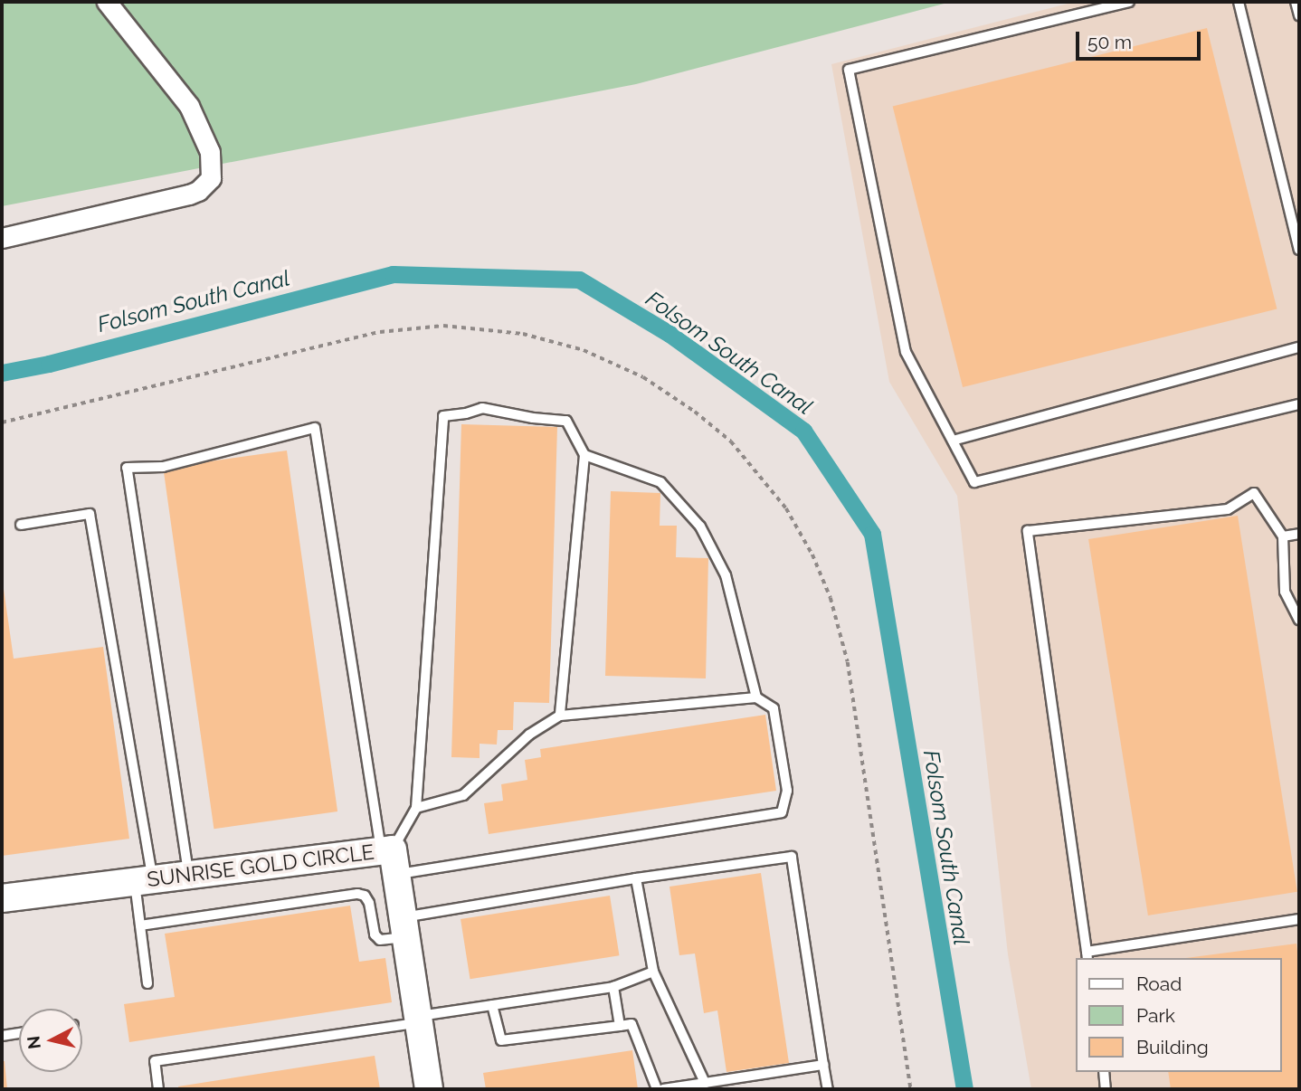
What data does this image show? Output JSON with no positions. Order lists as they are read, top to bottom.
{
  "streets": {
    "street": ["SUNRISE GOLD CIRCLE"]
  },
  "water": ["Folsom South Canal"],
  "legend": ["Road", "Park", "Building"],
  "scale_bar": "50 m",
  "north": "left"
}
